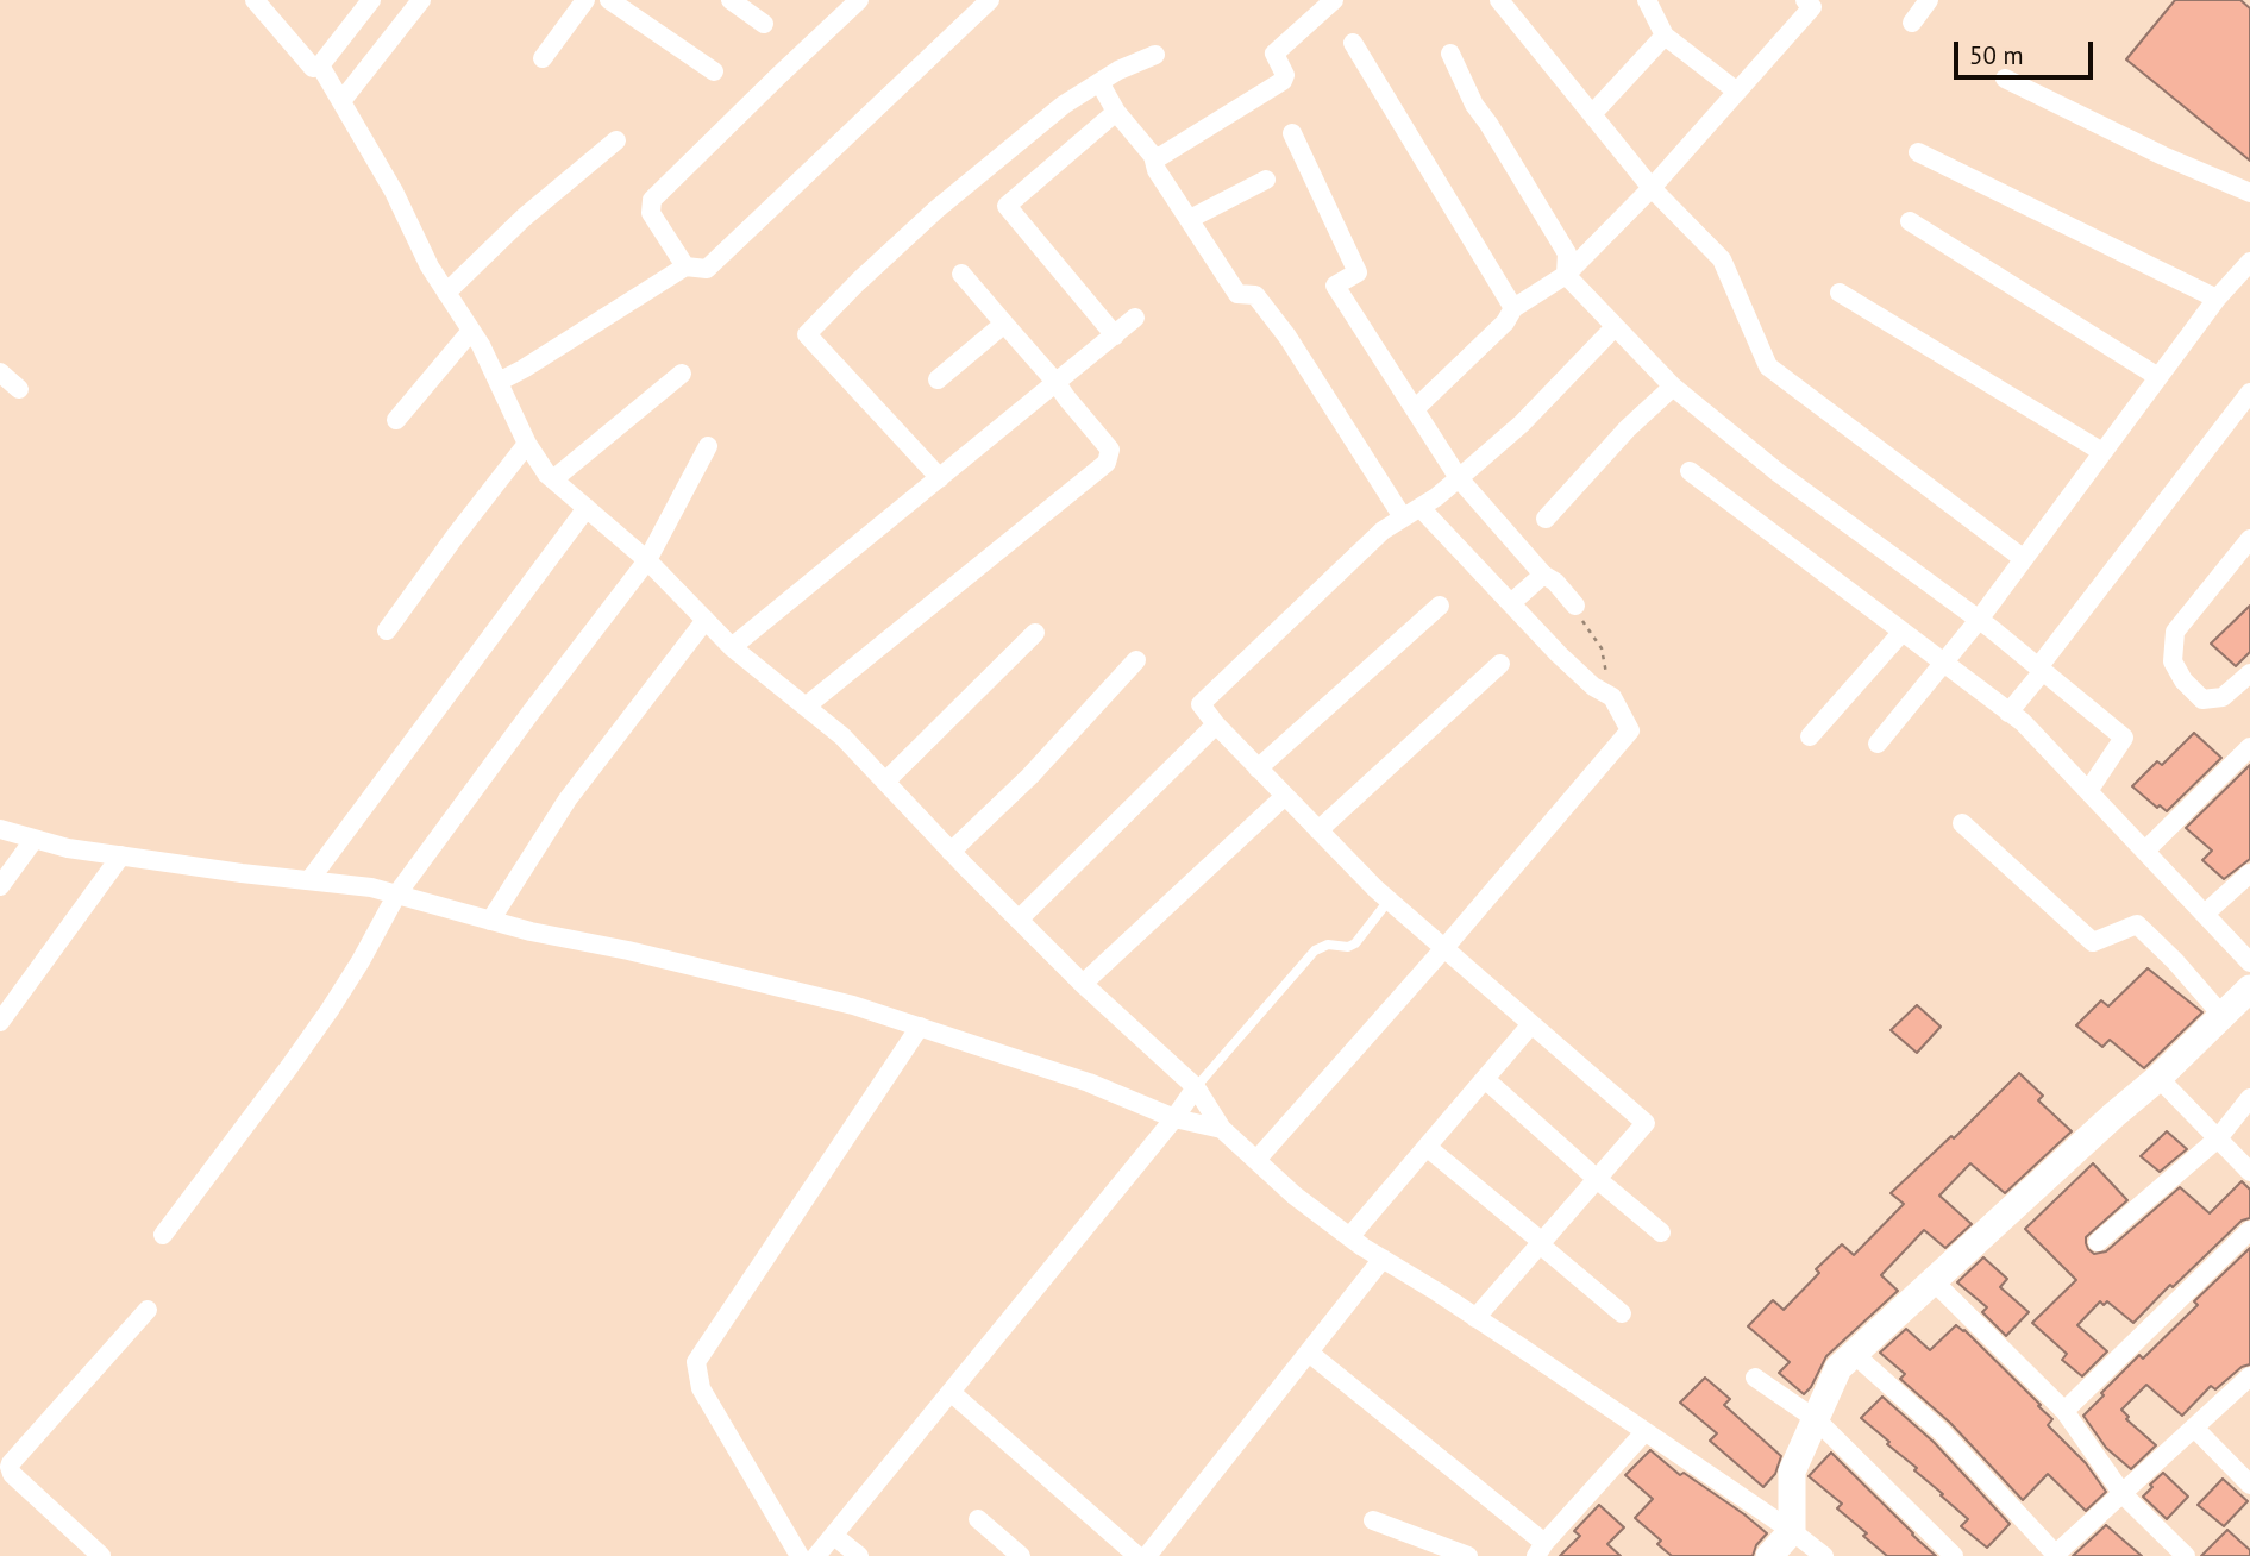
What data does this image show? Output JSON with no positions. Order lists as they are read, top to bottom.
{
  "scale_bar": "50 m"
}
